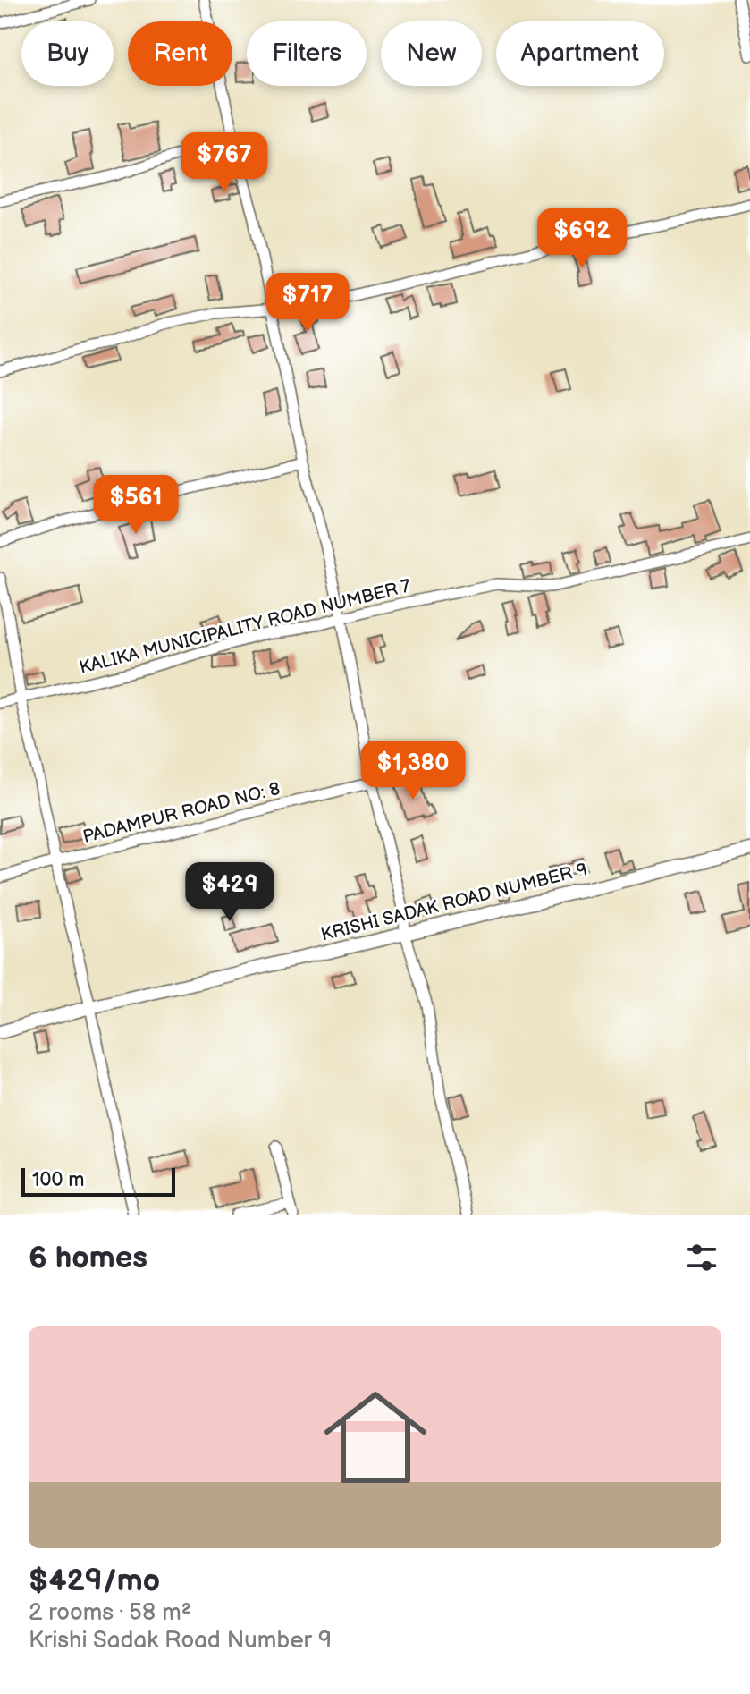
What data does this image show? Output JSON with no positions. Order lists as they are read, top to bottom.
{
  "streets": {
    "street": ["KALIKA MUNICIPALITY ROAD NUMBER 7", "PADAMPUR ROAD NO: 8", "KRISHI SADAK ROAD NUMBER 9"]
  },
  "scale_bar": "100 m",
  "page": {
    "chip": [
      "Buy",
      "Rent",
      "Filters",
      "New",
      "Apartment"
    ],
    "price": [
      "$767",
      "$692",
      "$717",
      "$561",
      "$1,380",
      "$429"
    ],
    "scale": "100 m",
    "heading": "6 homes",
    "list": [
      {
        "name": "$429/mo",
        "note": "2 rooms · 58 m² · Krishi Sadak Road Number 9"
      }
    ]
  }
}
